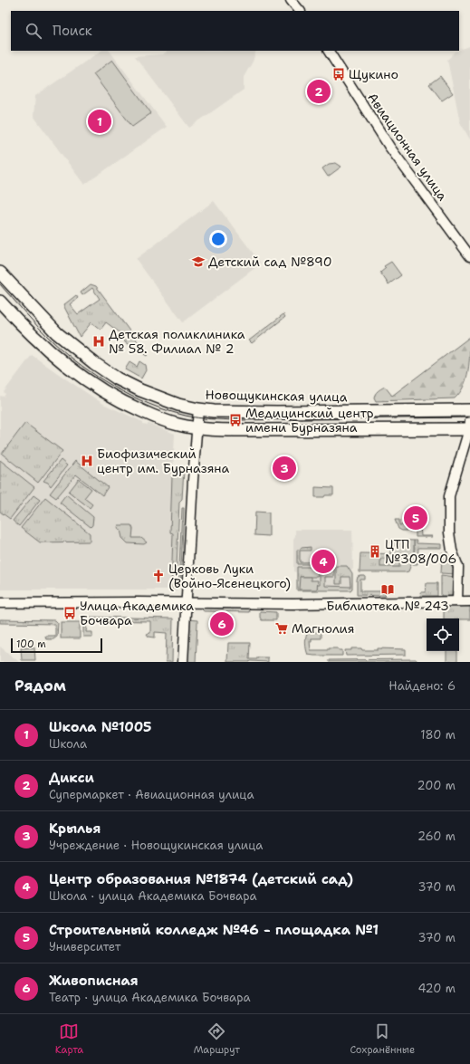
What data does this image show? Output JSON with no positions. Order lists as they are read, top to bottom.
{
  "streets": {
    "main road": ["Новощукинская улица"],
    "street": ["Авиационная улица"]
  },
  "places": {
    "bus stop": ["Щукино", "Медицинский центр имени Бурназяна", "Улица Академика Бочвара"],
    "school or university": ["Детский сад №890"],
    "hospital": ["Детская поликлиника № 58. Филиал № 2", "Биофизический центр им. Бурназяна"],
    "building": ["ЦТП №308/006"],
    "church": ["Церковь Луки (Войно-Ясенецкого)"],
    "library": ["Библиотека № 243"],
    "supermarket": ["Магнолия"]
  },
  "scale_bar": "100 m",
  "page": {
    "search": "Поиск",
    "pins": [
      "2",
      "1",
      "3",
      "5",
      "4",
      "6"
    ],
    "scale": "100 m",
    "heading": ["Рядом", "Найдено: 6"],
    "list": [
      {
        "mark": "1",
        "name": "Школа №1005",
        "note": "Школа",
        "value": "180 m"
      },
      {
        "mark": "2",
        "name": "Дикси",
        "note": "Супермаркет · Авиационная улица",
        "value": "200 m"
      },
      {
        "mark": "3",
        "name": "Крылья",
        "note": "Учреждение · Новощукинская улица",
        "value": "260 m"
      },
      {
        "mark": "4",
        "name": "Центр образования №1874 (детский сад)",
        "note": "Школа · улица Академика Бочвара",
        "value": "370 m"
      },
      {
        "mark": "5",
        "name": "Строительный колледж №46 - площадка №1",
        "note": "Университет",
        "value": "370 m"
      },
      {
        "mark": "6",
        "name": "Живописная",
        "note": "Театр · улица Академика Бочвара",
        "value": "420 m"
      }
    ],
    "nav": ["Карта", "Маршрут", "Сохранённые"]
  }
}
